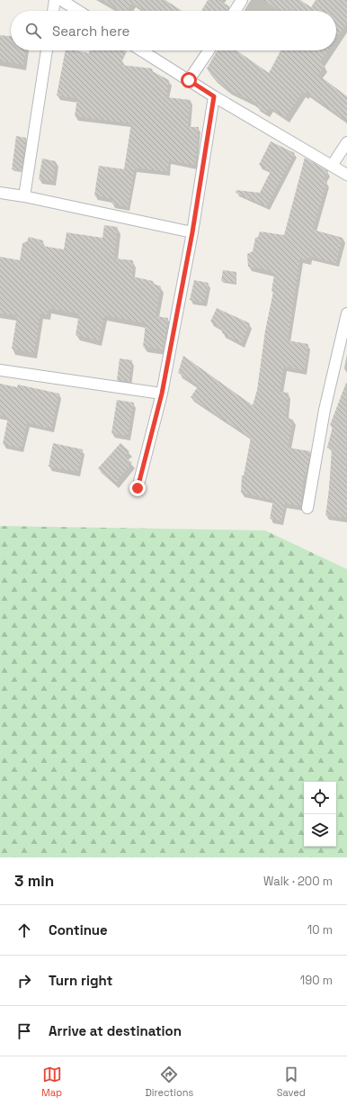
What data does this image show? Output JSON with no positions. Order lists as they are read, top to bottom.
{
  "page": {
    "search": "Search here",
    "heading": ["3 min", "Walk · 200 m"],
    "list": [
      ["Continue", "10 m"],
      ["Turn right", "190 m"],
      "Arrive at destination"
    ],
    "nav": ["Map", "Directions", "Saved"]
  }
}
